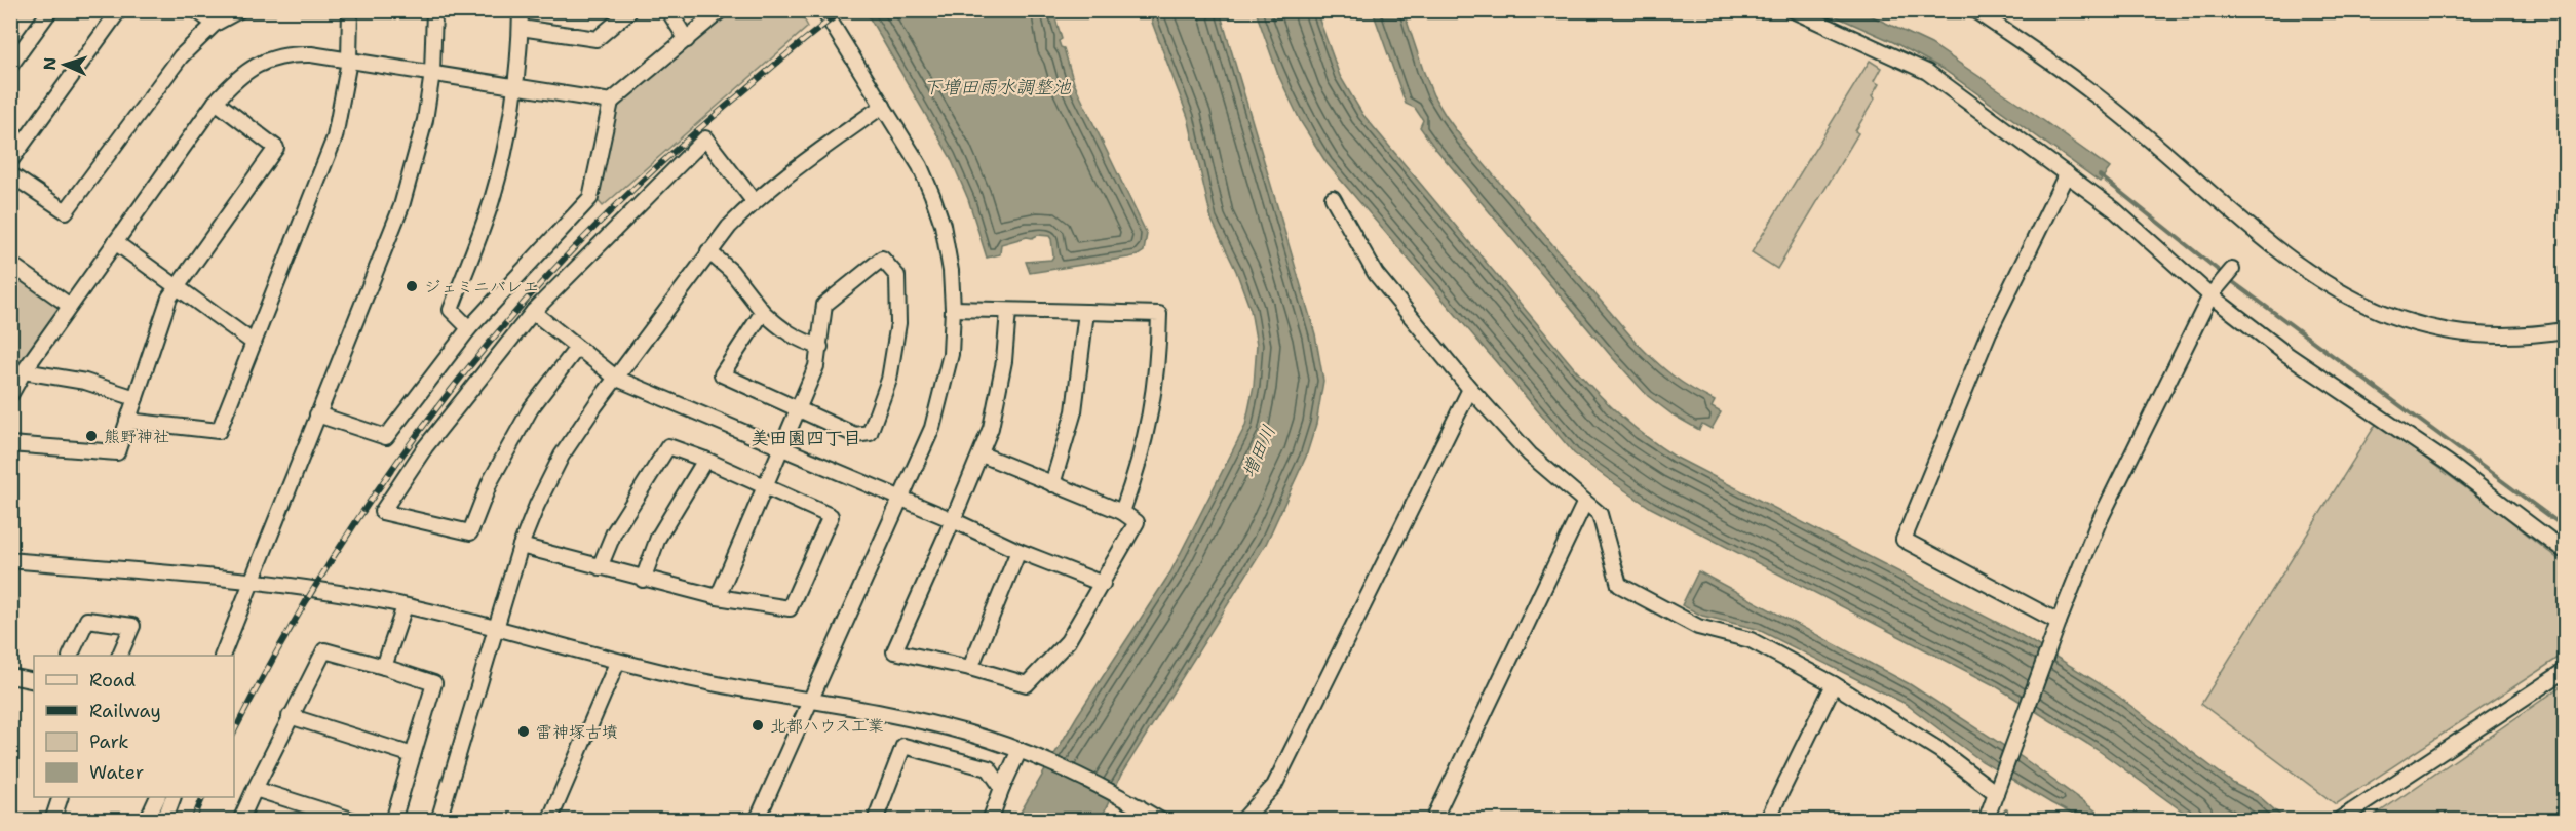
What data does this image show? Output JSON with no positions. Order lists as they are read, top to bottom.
{
  "districts": ["美田園四丁目"],
  "water": ["下増田雨水調整池", "増田川"],
  "places": [
    "ジェミニバレエ",
    "熊野神社",
    "北都ハウス工業",
    "雷神塚古墳"
  ],
  "legend": [
    "Road",
    "Railway",
    "Park",
    "Water"
  ],
  "north": "left"
}
